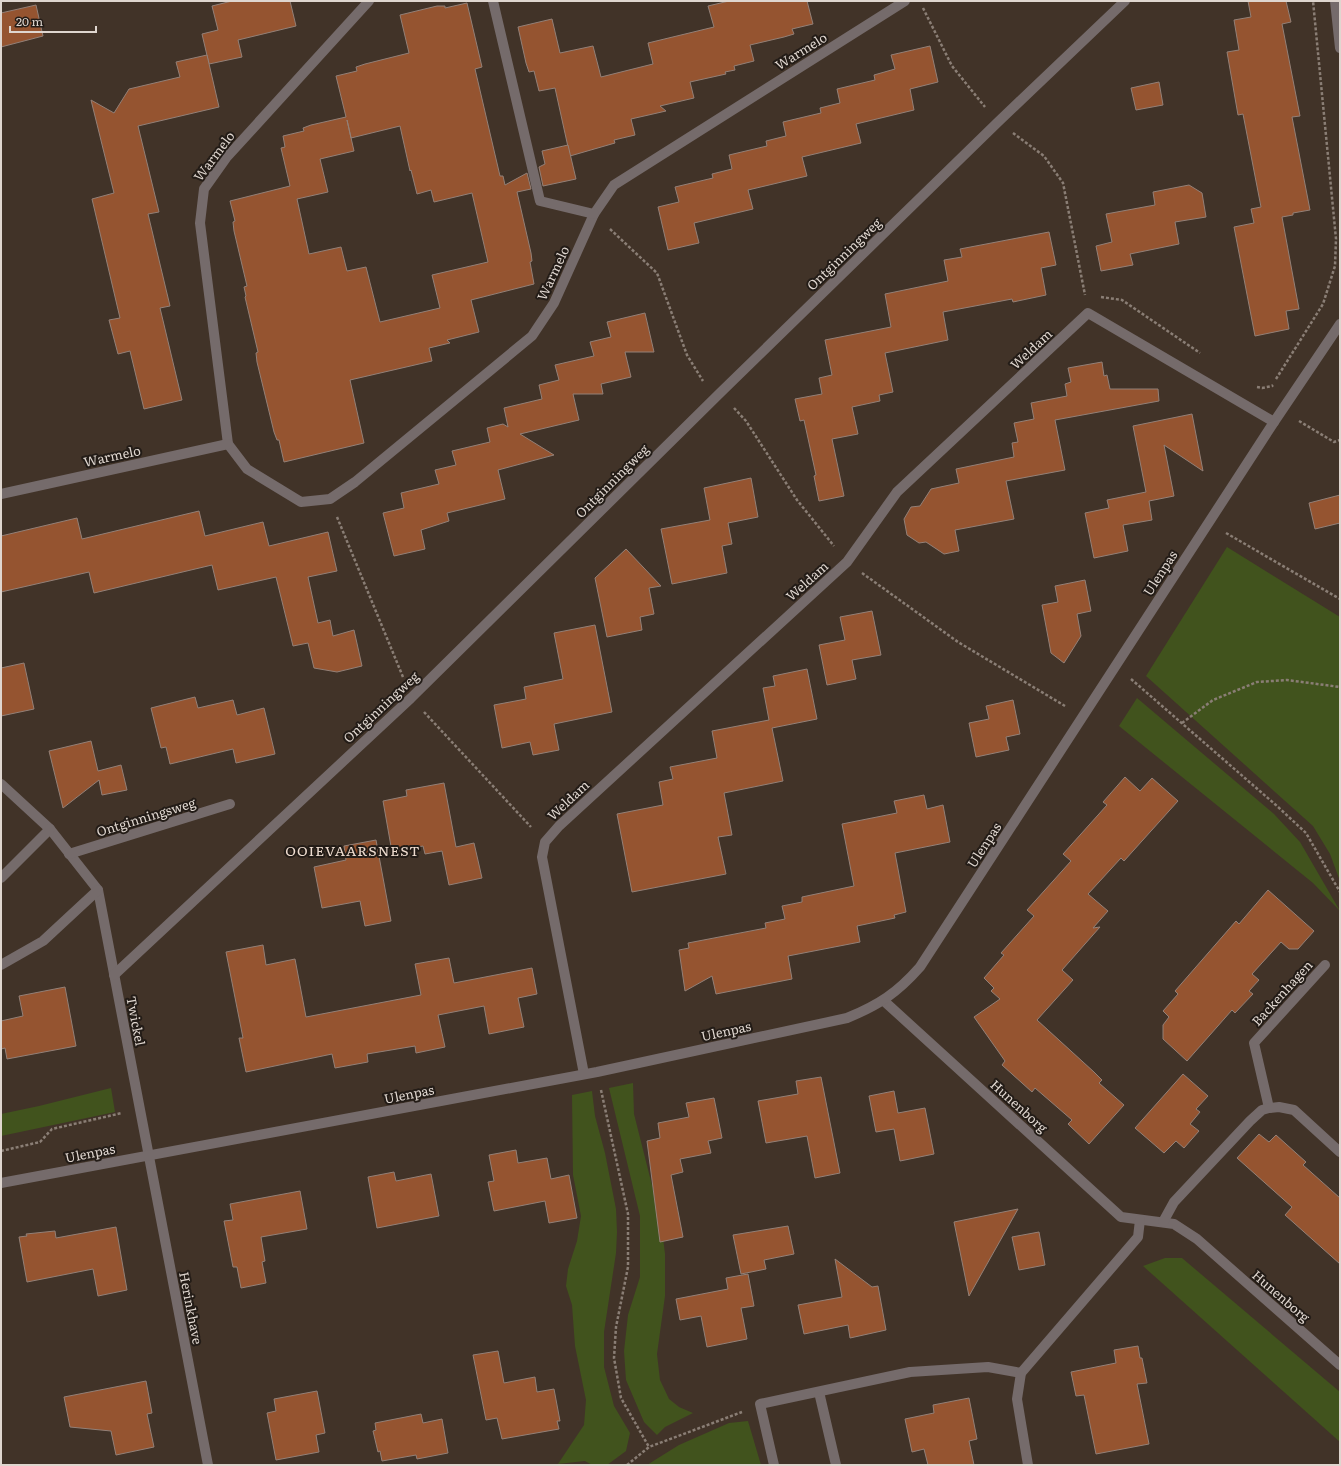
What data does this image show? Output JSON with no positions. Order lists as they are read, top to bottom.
{
  "streets": {
    "street": [
      "Warmelo",
      "Ontginningweg",
      "Weldam",
      "Ulenpas",
      "Ontginningsweg",
      "Backenhagen",
      "Twickel",
      "Hunenborg",
      "Herinkhave"
    ]
  },
  "crossings": [
    ["Ontginningweg", "Twickel"],
    ["Ulenpas", "Twickel"],
    ["Ulenpas", "Hunenborg"],
    ["Ulenpas", "Herinkhave"],
    ["Ontginningsweg", "Twickel"],
    ["Twickel", "Herinkhave"]
  ],
  "districts": ["OOIEVAARSNEST"],
  "scale_bar": "20 m"
}
